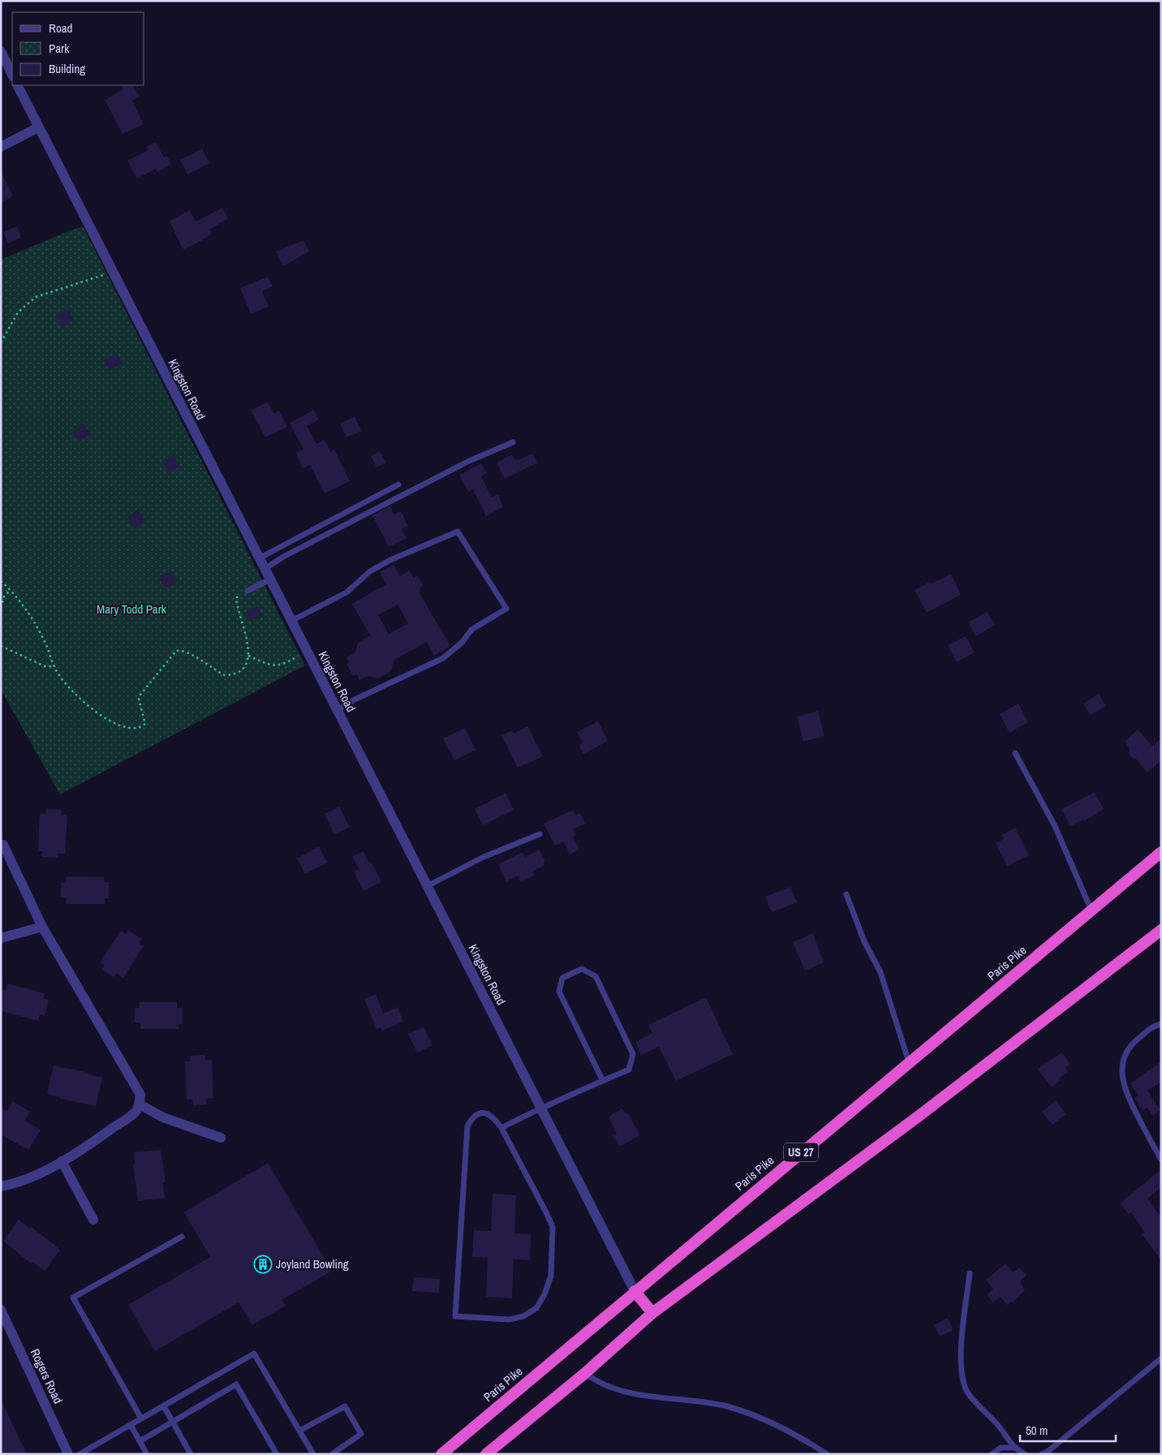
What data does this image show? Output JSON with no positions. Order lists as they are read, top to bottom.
{
  "streets": {
    "highway": ["Paris Pike", "US 27"],
    "street": ["Kingston Road", "Rogers Road"]
  },
  "crossings": [
    ["Kingston Road", "Paris Pike"]
  ],
  "parks": ["Mary Todd Park"],
  "places": {
    "building": ["Joyland Bowling"]
  },
  "legend": ["Road", "Park", "Building"],
  "scale_bar": "50 m"
}
